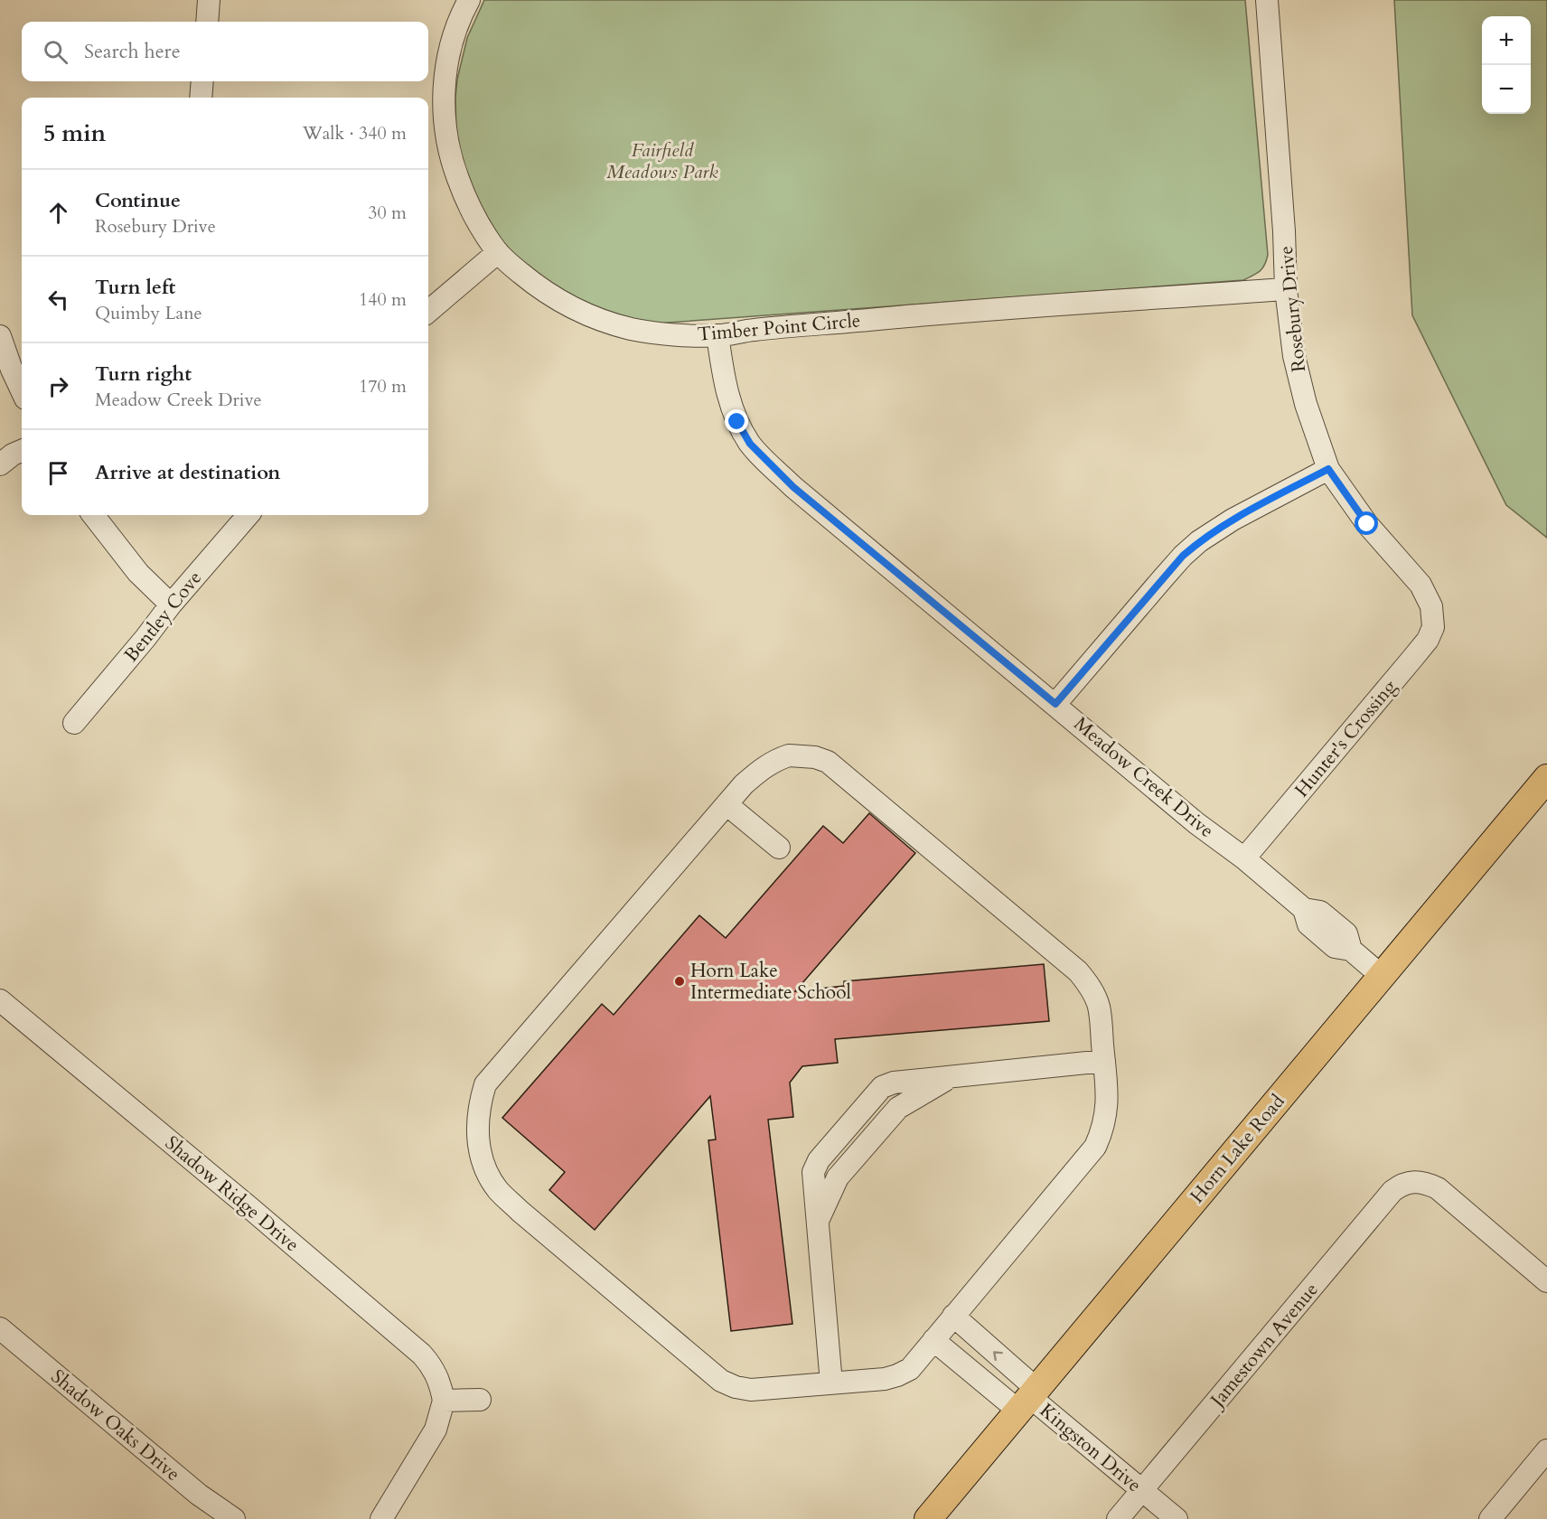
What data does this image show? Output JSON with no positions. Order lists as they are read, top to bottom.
{
  "streets": {
    "main road": ["Horn Lake Road"],
    "street": [
      "Rosebury Drive",
      "Timber Point Circle",
      "Bentley Cove",
      "Hunter's Crossing",
      "Meadow Creek Drive",
      "Shadow Ridge Drive",
      "Jamestown Avenue",
      "Shadow Oaks Drive",
      "Kingston Drive"
    ]
  },
  "crossings": [
    ["Rosebury Drive", "Timber Point Circle"],
    ["Rosebury Drive", "Hunter's Crossing"],
    ["Timber Point Circle", "Meadow Creek Drive"],
    ["Hunter's Crossing", "Meadow Creek Drive"],
    ["Meadow Creek Drive", "Horn Lake Road"],
    ["Horn Lake Road", "Kingston Drive"],
    ["Jamestown Avenue", "Kingston Drive"]
  ],
  "parks": ["Fairfield Meadows Park"],
  "places": ["Horn Lake Intermediate School"],
  "page": {
    "map_buttons": ["+", "−"],
    "search": "Search here",
    "heading": ["5 min", "Walk · 340 m"],
    "list": [
      ["Continue", "Rosebury Drive", "30 m"],
      ["Turn left", "Quimby Lane", "140 m"],
      ["Turn right", "Meadow Creek Drive", "170 m"],
      "Arrive at destination"
    ]
  }
}
